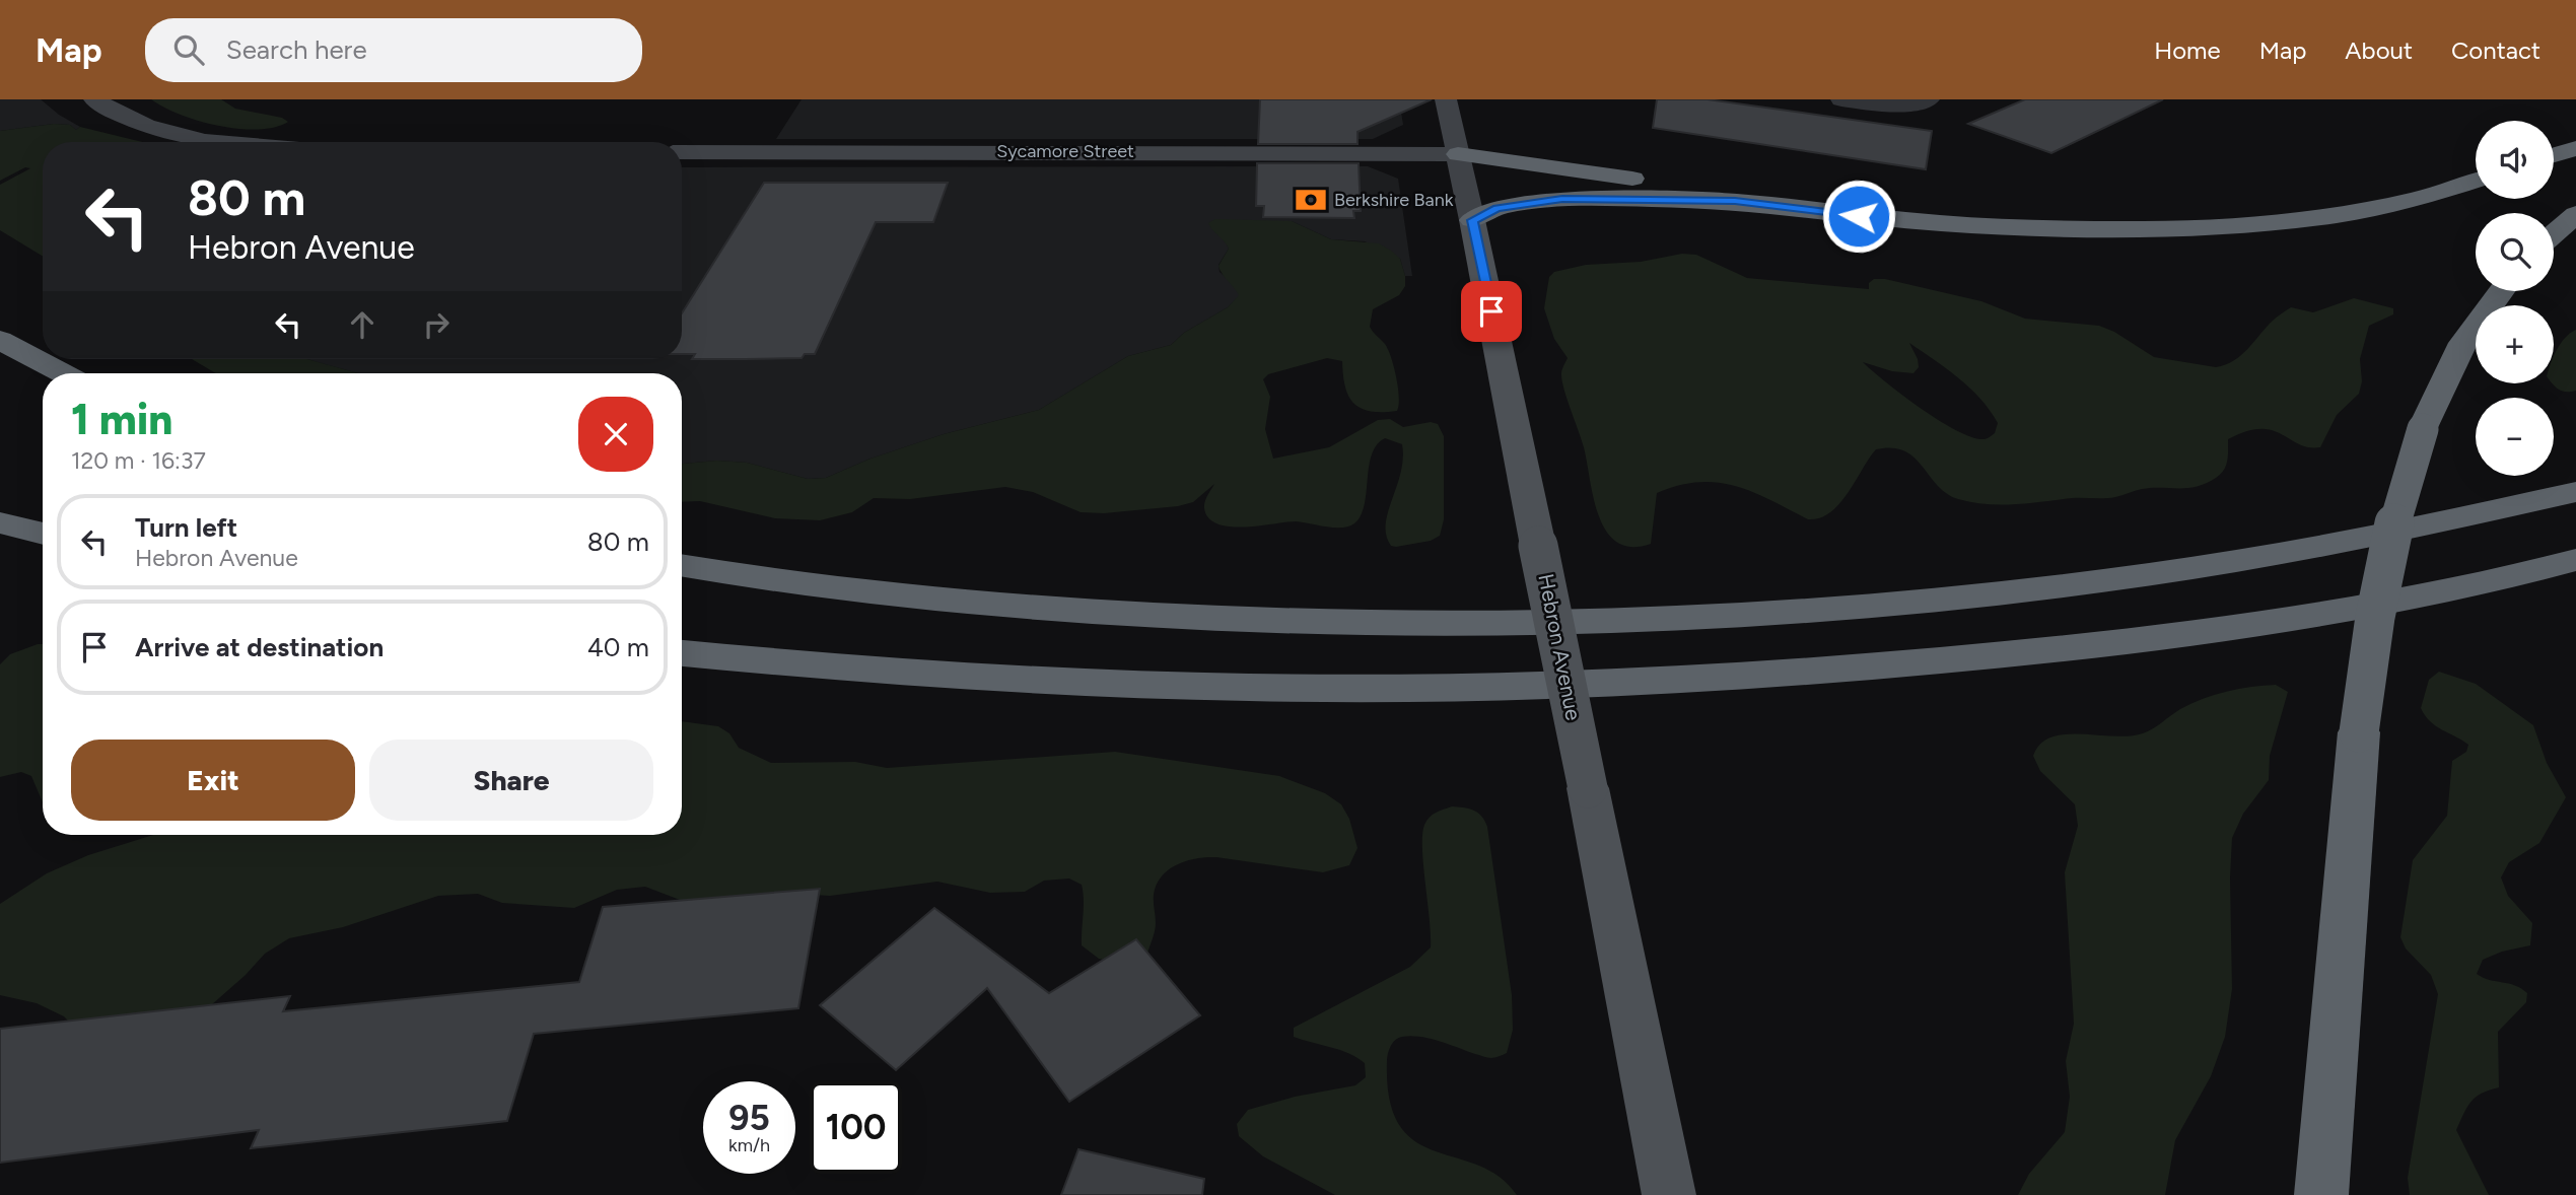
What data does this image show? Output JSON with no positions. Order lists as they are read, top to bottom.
{
  "streets": {
    "main road": ["Hebron Avenue"],
    "street": ["Sycamore Street"]
  },
  "crossings": [
    ["Sycamore Street", "Hebron Avenue"]
  ],
  "places": {
    "bank": ["Berkshire Bank"]
  },
  "page": {
    "header": "Map",
    "search": "Search here",
    "nav": [
      "Home",
      "Map",
      "About",
      "Contact"
    ],
    "map_buttons": ["+", "−"],
    "turn": ["80 m", "Hebron Avenue"],
    "heading": ["1 min", "120 m · 16:37"],
    "list": [
      {
        "name": "Turn left",
        "note": "Hebron Avenue",
        "value": "80 m"
      },
      {
        "name": "Arrive at destination",
        "value": "40 m"
      }
    ],
    "buttons": ["Exit", "Share"],
    "speed": "95 km/h",
    "limit": "100"
  }
}
